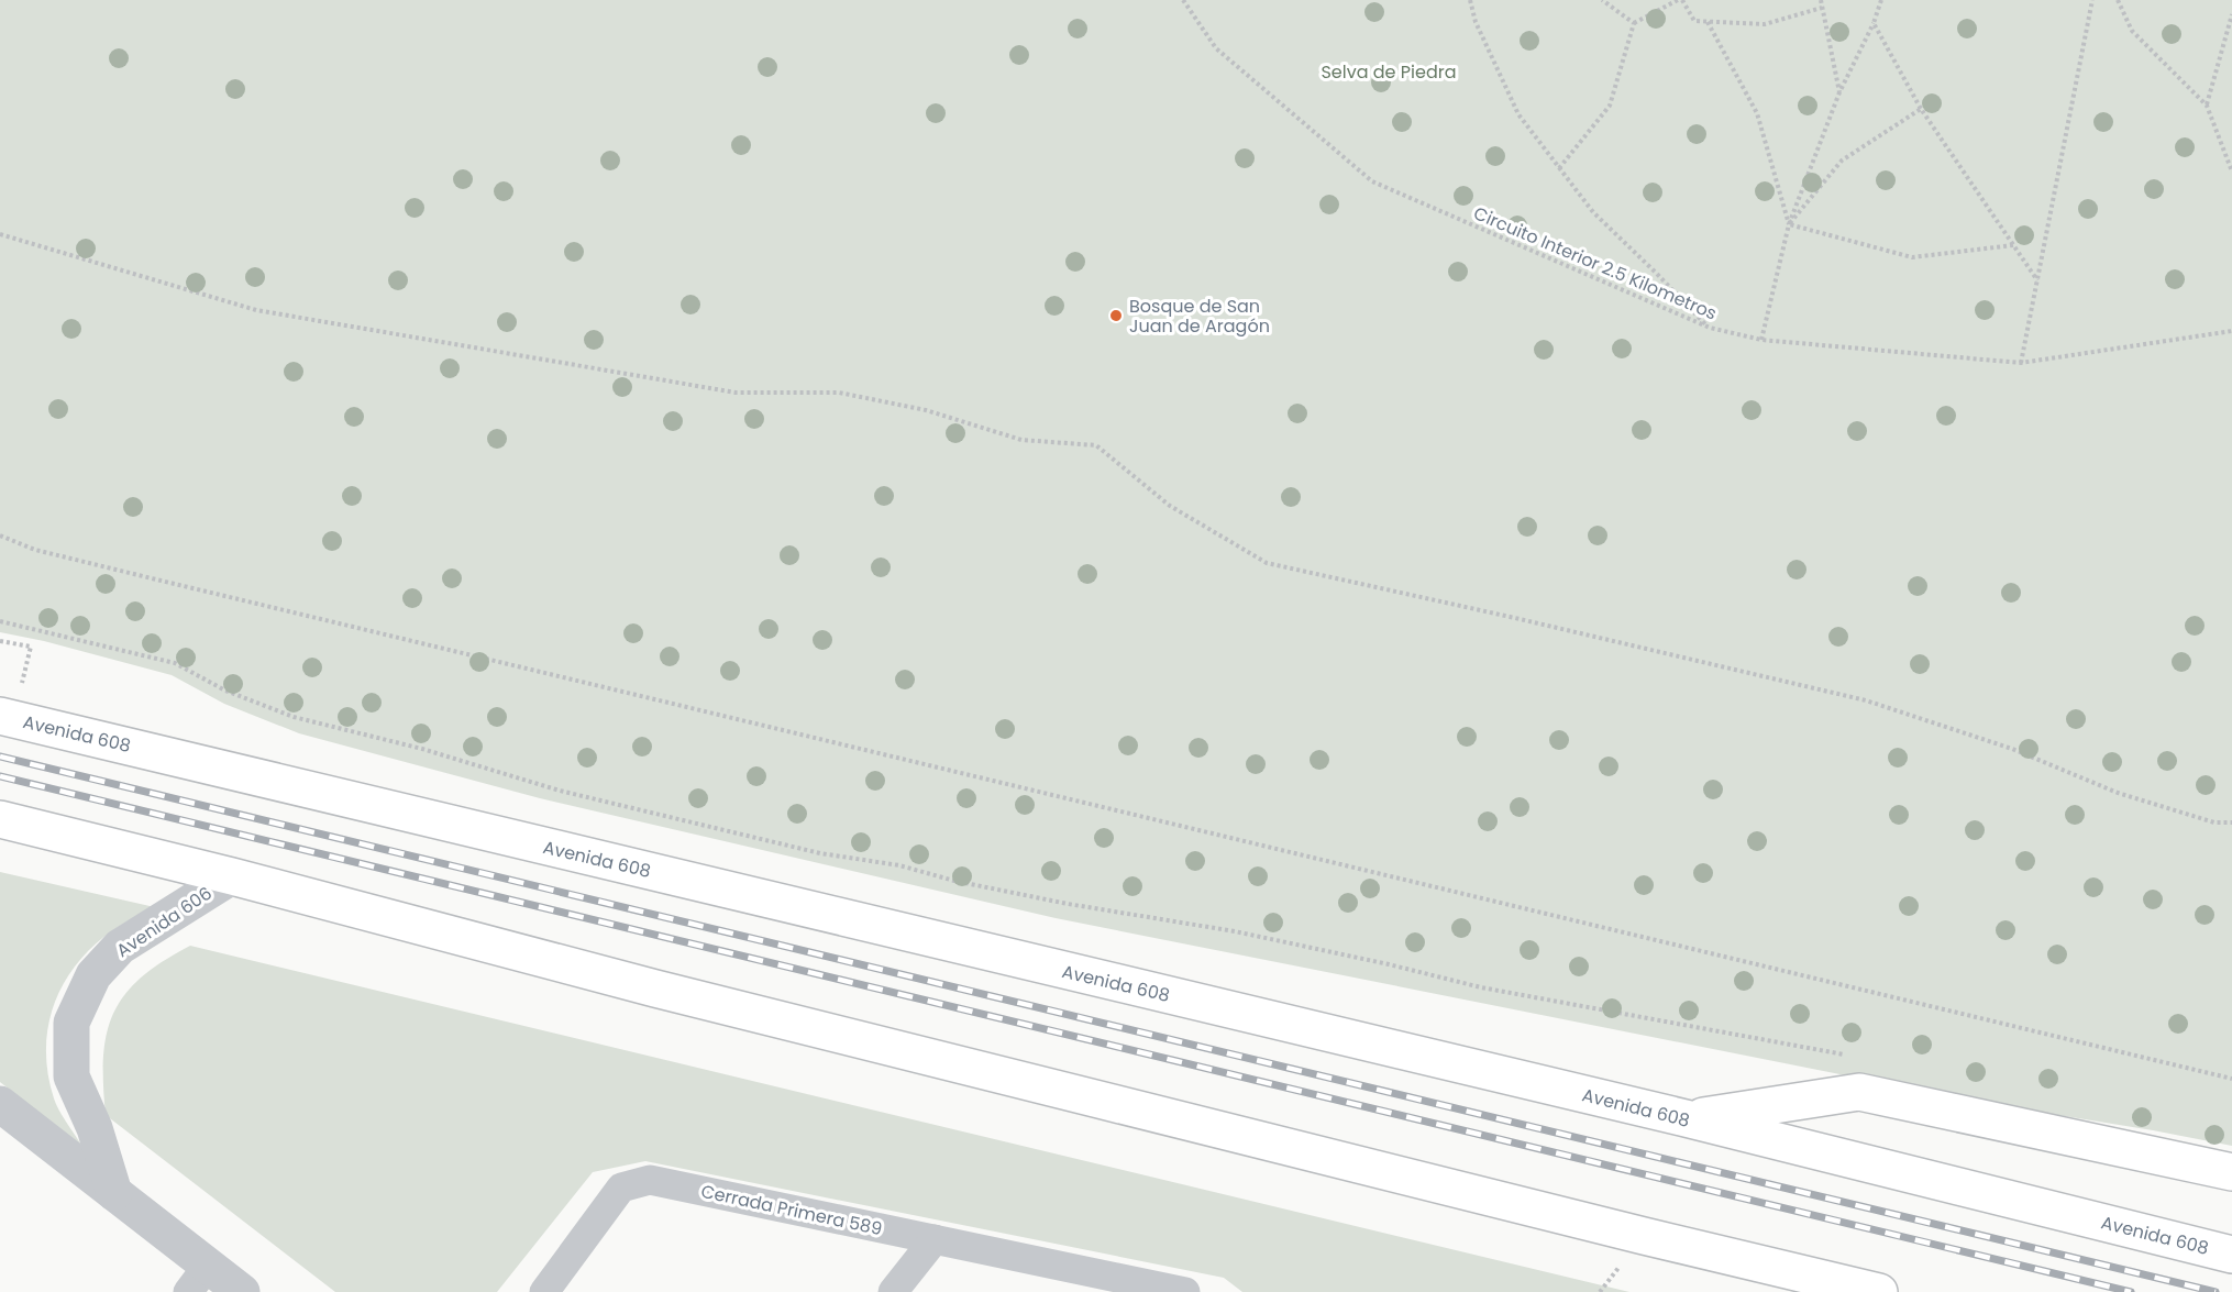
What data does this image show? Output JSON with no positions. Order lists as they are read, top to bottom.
{
  "streets": {
    "highway": ["Avenida 608"],
    "street": ["Avenida 606", "Cerrada Primera 589"],
    "path": ["Circuito Interior 2.5 Kilometros"]
  },
  "parks": ["Selva de Piedra"],
  "places": ["Bosque de San Juan de Aragón"]
}
